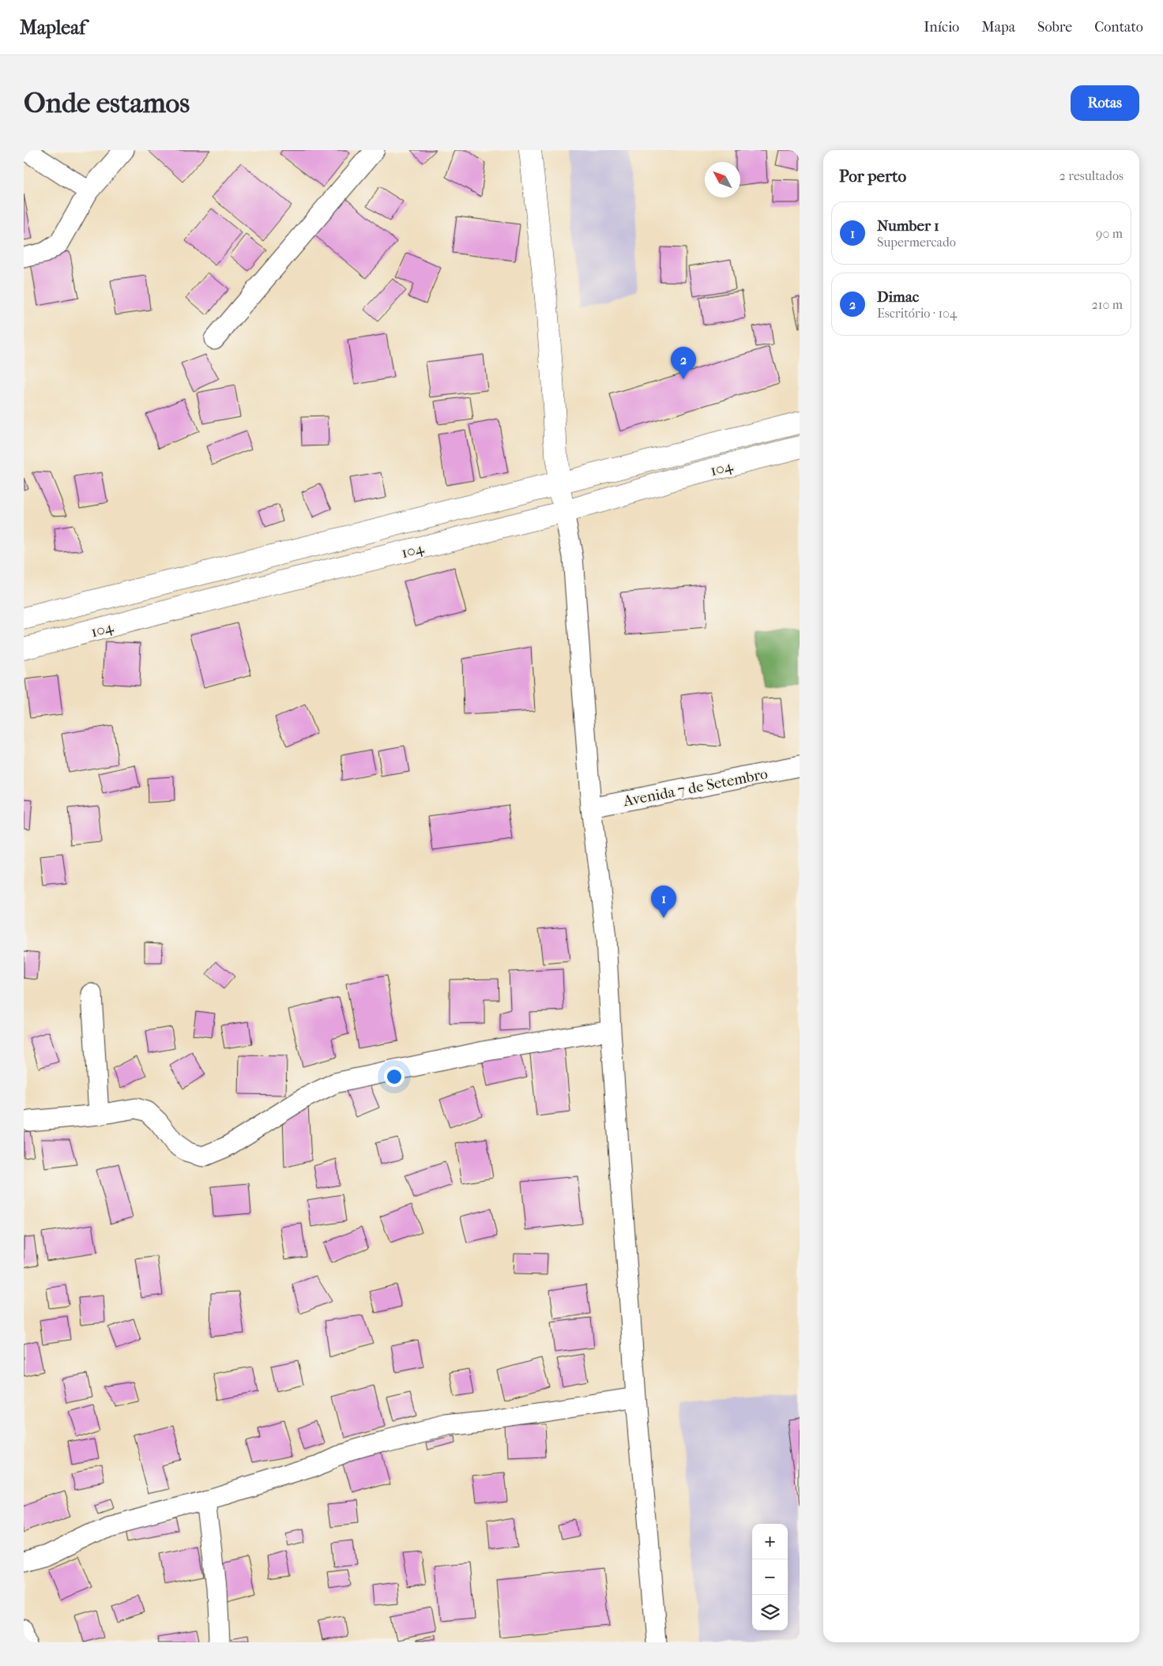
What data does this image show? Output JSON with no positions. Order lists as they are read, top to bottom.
{
  "streets": {
    "street": ["104", "Avenida 7 de Setembro"]
  },
  "north": "top left",
  "page": {
    "header": "Mapleaf",
    "nav": [
      "Início",
      "Mapa",
      "Sobre",
      "Contato"
    ],
    "buttons": "Rotas",
    "title": "Onde estamos",
    "heading": ["Por perto", "2 resultados"],
    "list": [
      {
        "mark": "1",
        "name": "Number 1",
        "note": "Supermercado",
        "value": "90 m"
      },
      {
        "mark": "2",
        "name": "Dimac",
        "note": "Escritório · 104",
        "value": "210 m"
      }
    ],
    "pins": ["2", "1"],
    "map_buttons": ["+", "−"]
  }
}
